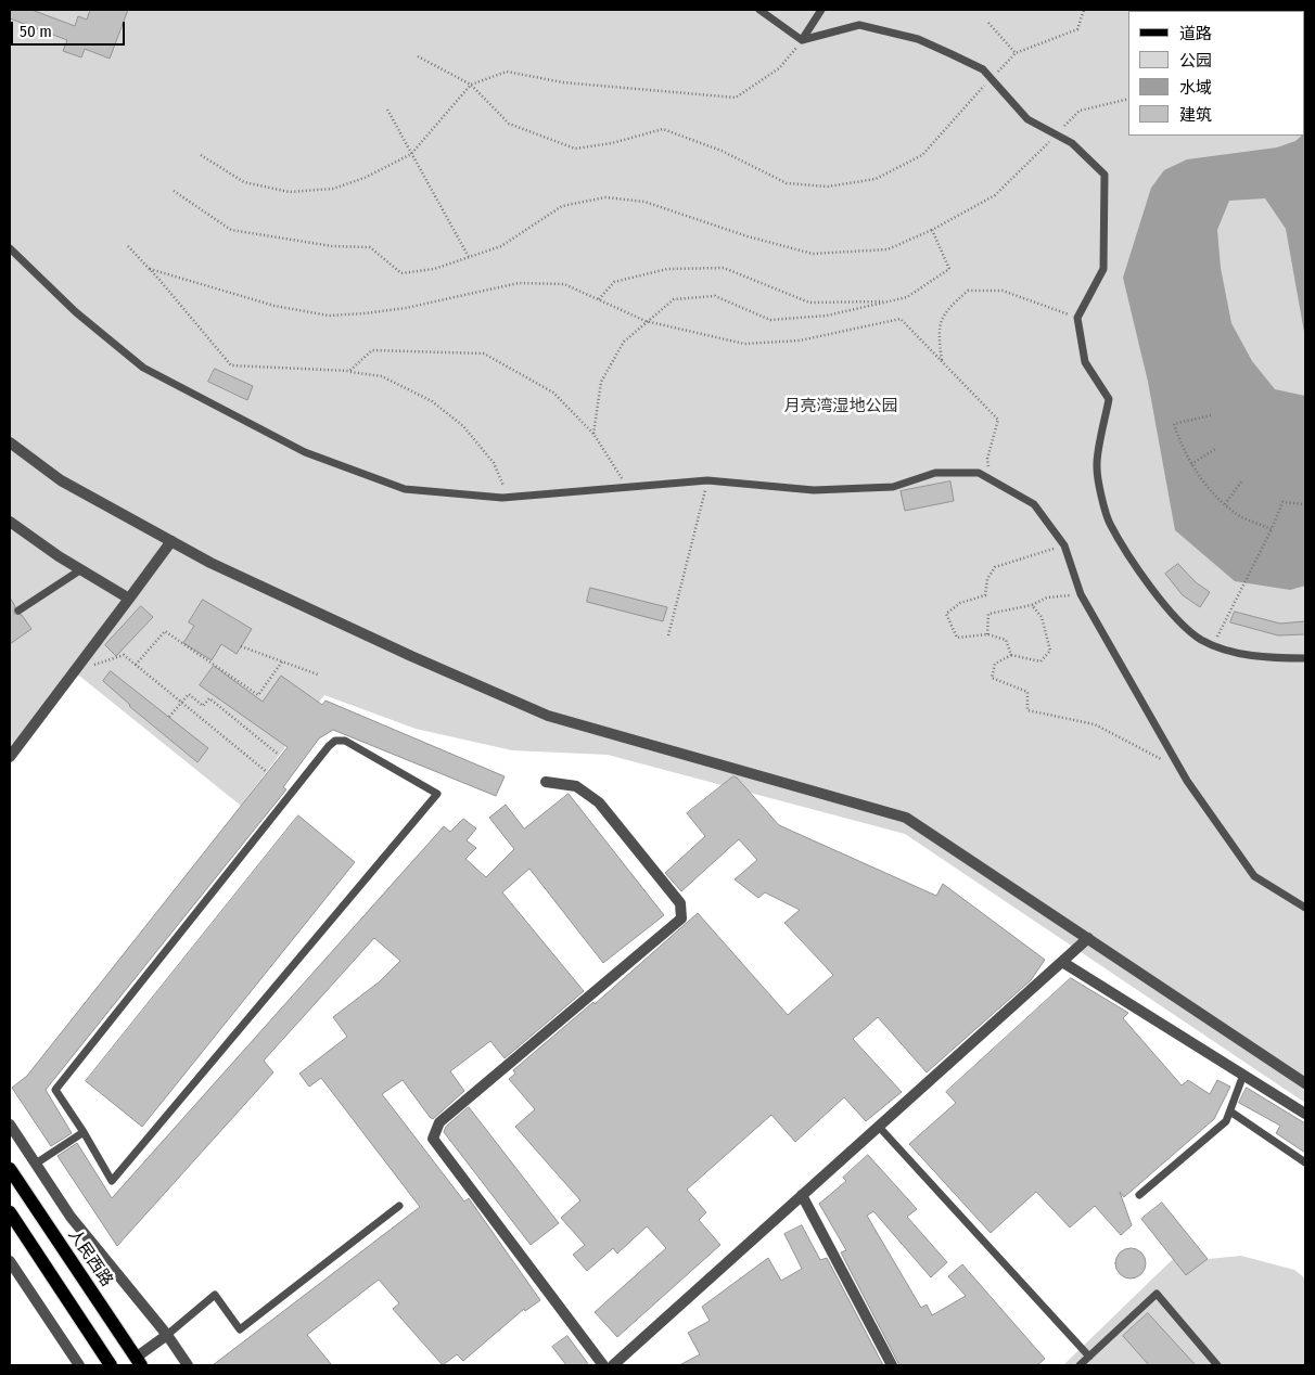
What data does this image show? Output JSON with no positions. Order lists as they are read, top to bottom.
{
  "streets": {
    "main road": ["人民西路"]
  },
  "parks": ["月亮湾湿地公园"],
  "legend": [
    "道路",
    "公园",
    "水域",
    "建筑"
  ],
  "scale_bar": "50 m"
}
